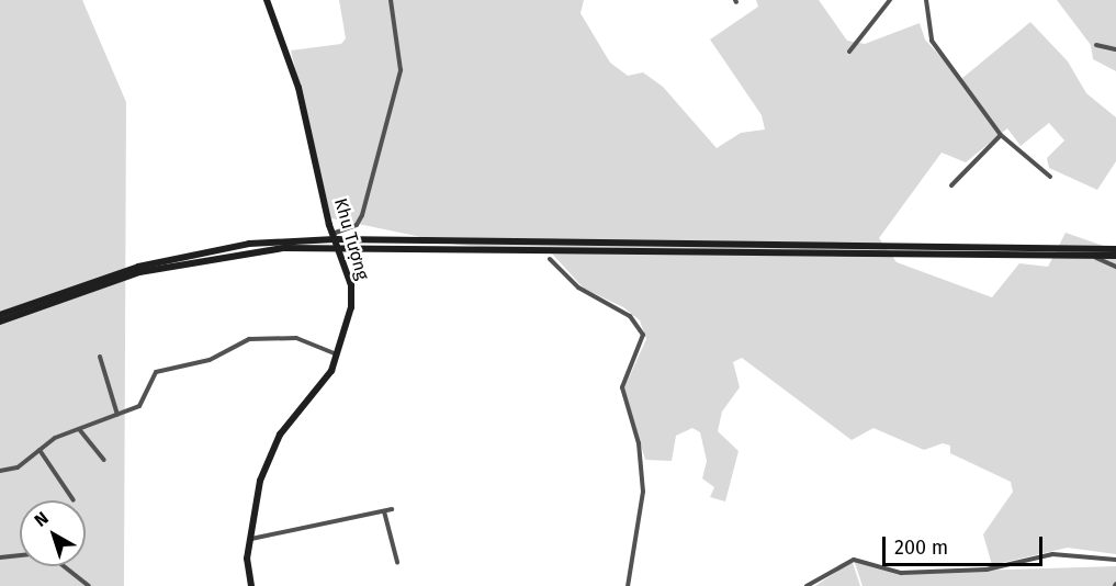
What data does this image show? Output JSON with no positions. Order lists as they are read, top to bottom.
{
  "streets": {
    "main road": ["Khu Tượng"]
  },
  "scale_bar": "200 m",
  "north": "top left"
}
